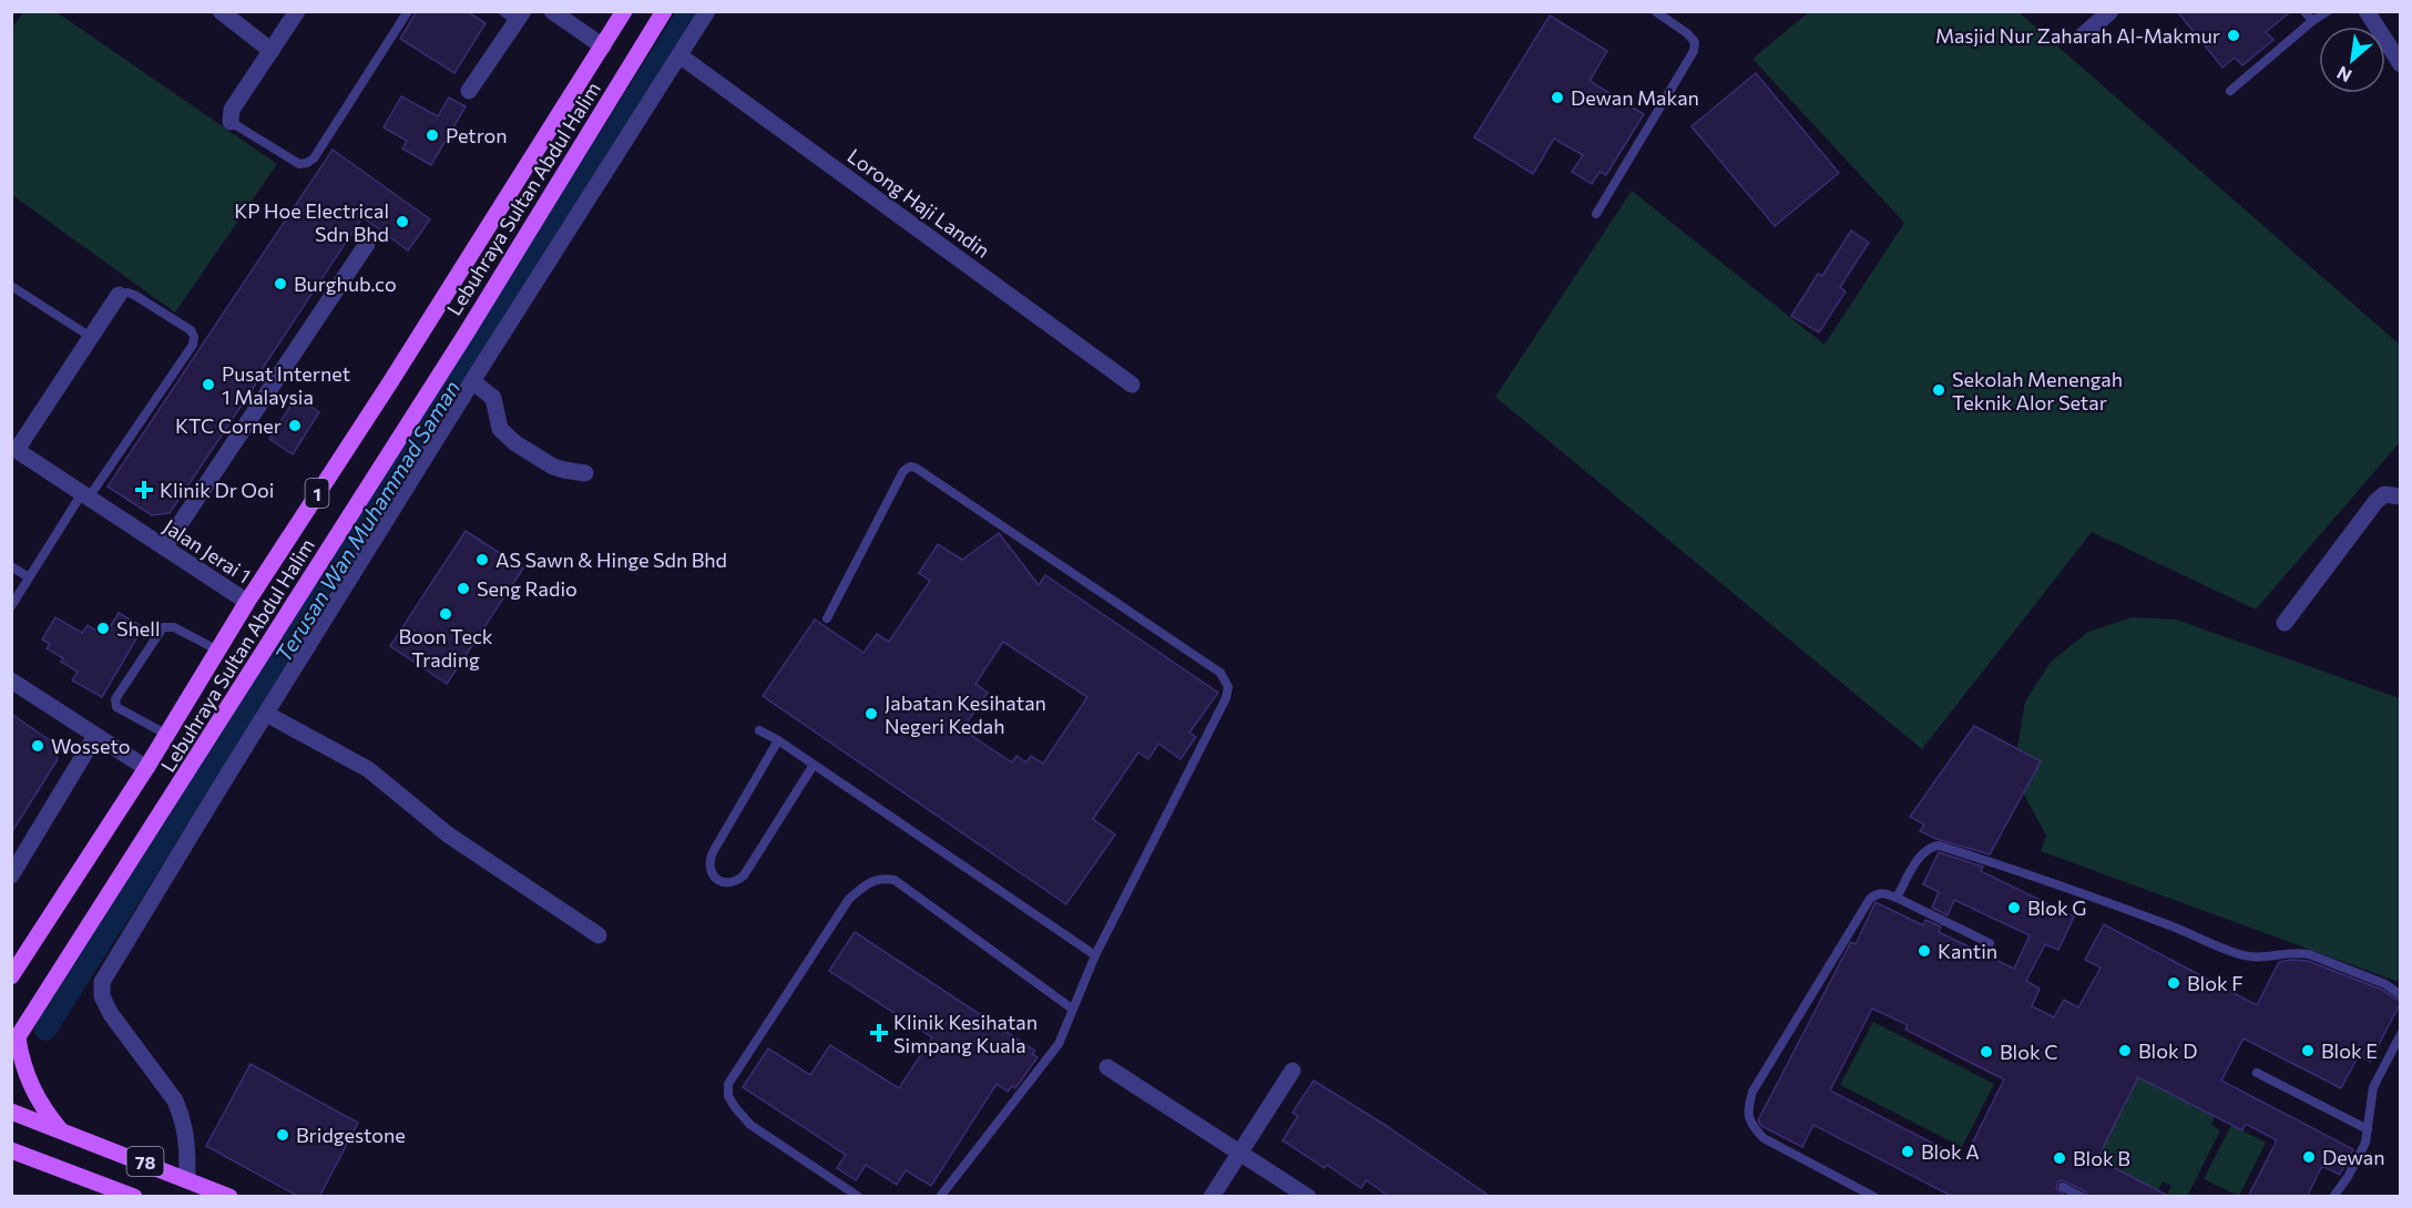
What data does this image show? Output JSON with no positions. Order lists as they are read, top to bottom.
{
  "streets": {
    "main road": ["Lebuhraya Sultan Abdul Halim", "1", "78"],
    "street": ["Lorong Haji Landin", "Jalan Jerai 1"]
  },
  "crossings": [
    ["Lebuhraya Sultan Abdul Halim", "Jalan Jerai 1"]
  ],
  "water": ["Terusan Wan Muhammad Saman"],
  "places": {
    "other": [
      "Masjid Nur Zaharah Al-Makmur",
      "Dewan Makan",
      "Petron",
      "KP Hoe Electrical Sdn Bhd",
      "Burghub.co",
      "Pusat Internet 1 Malaysia",
      "Sekolah Menengah Teknik Alor Setar",
      "KTC Corner",
      "AS Sawn & Hinge Sdn Bhd",
      "Seng Radio",
      "Boon Teck Trading",
      "Shell",
      "Jabatan Kesihatan Negeri Kedah",
      "Wosseto",
      "Blok G",
      "Kantin",
      "Blok F",
      "Blok D",
      "Blok E",
      "Blok C",
      "Bridgestone",
      "Blok A",
      "Dewan",
      "Blok B"
    ],
    "health": ["Klinik Dr Ooi", "Klinik Kesihatan Simpang Kuala"]
  },
  "north": "bottom left"
}
